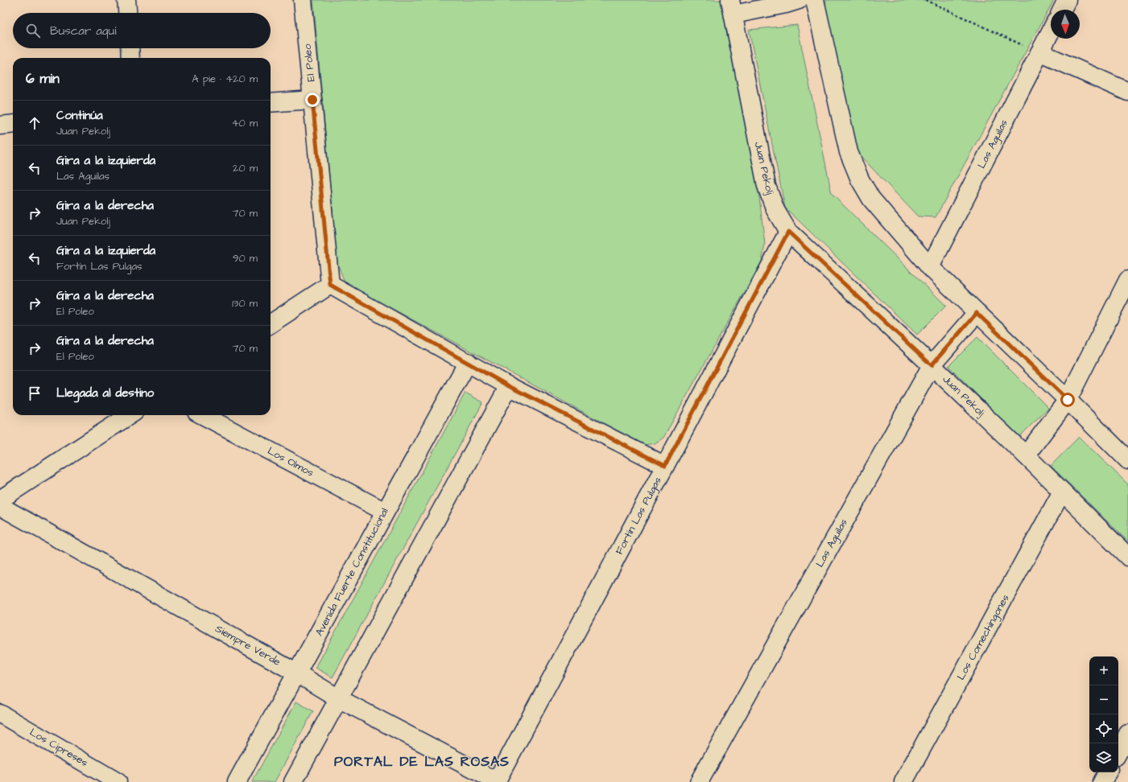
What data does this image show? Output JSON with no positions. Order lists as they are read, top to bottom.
{
  "streets": {
    "street": [
      "El Poleo",
      "Las Aguilas",
      "Juan Pekolj",
      "Los Olmos",
      "Fortín Las Pulgas",
      "Avenida Fuerte Constitucional",
      "Los Comechingones",
      "Siempre Verde",
      "Los Cipreses"
    ]
  },
  "crossings": [
    ["Las Aguilas", "Juan Pekolj"],
    ["Juan Pekolj", "Fortín Las Pulgas"],
    ["Juan Pekolj", "Los Comechingones"],
    ["Los Olmos", "Avenida Fuerte Constitucional"],
    ["Fortín Las Pulgas", "Siempre Verde"],
    ["Avenida Fuerte Constitucional", "Siempre Verde"]
  ],
  "districts": ["PORTAL DE LAS ROSAS"],
  "north": "bottom",
  "page": {
    "search": "Buscar aquí",
    "heading": ["6 min", "A pie · 420 m"],
    "list": [
      ["Continúa", "Juan Pekolj", "40 m"],
      ["Gira a la izquierda", "Las Aguilas", "20 m"],
      ["Gira a la derecha", "Juan Pekolj", "70 m"],
      ["Gira a la izquierda", "Fortín Las Pulgas", "90 m"],
      ["Gira a la derecha", "El Poleo", "130 m"],
      ["Gira a la derecha", "El Poleo", "70 m"],
      "Llegada al destino"
    ],
    "map_buttons": ["+", "−"]
  }
}
